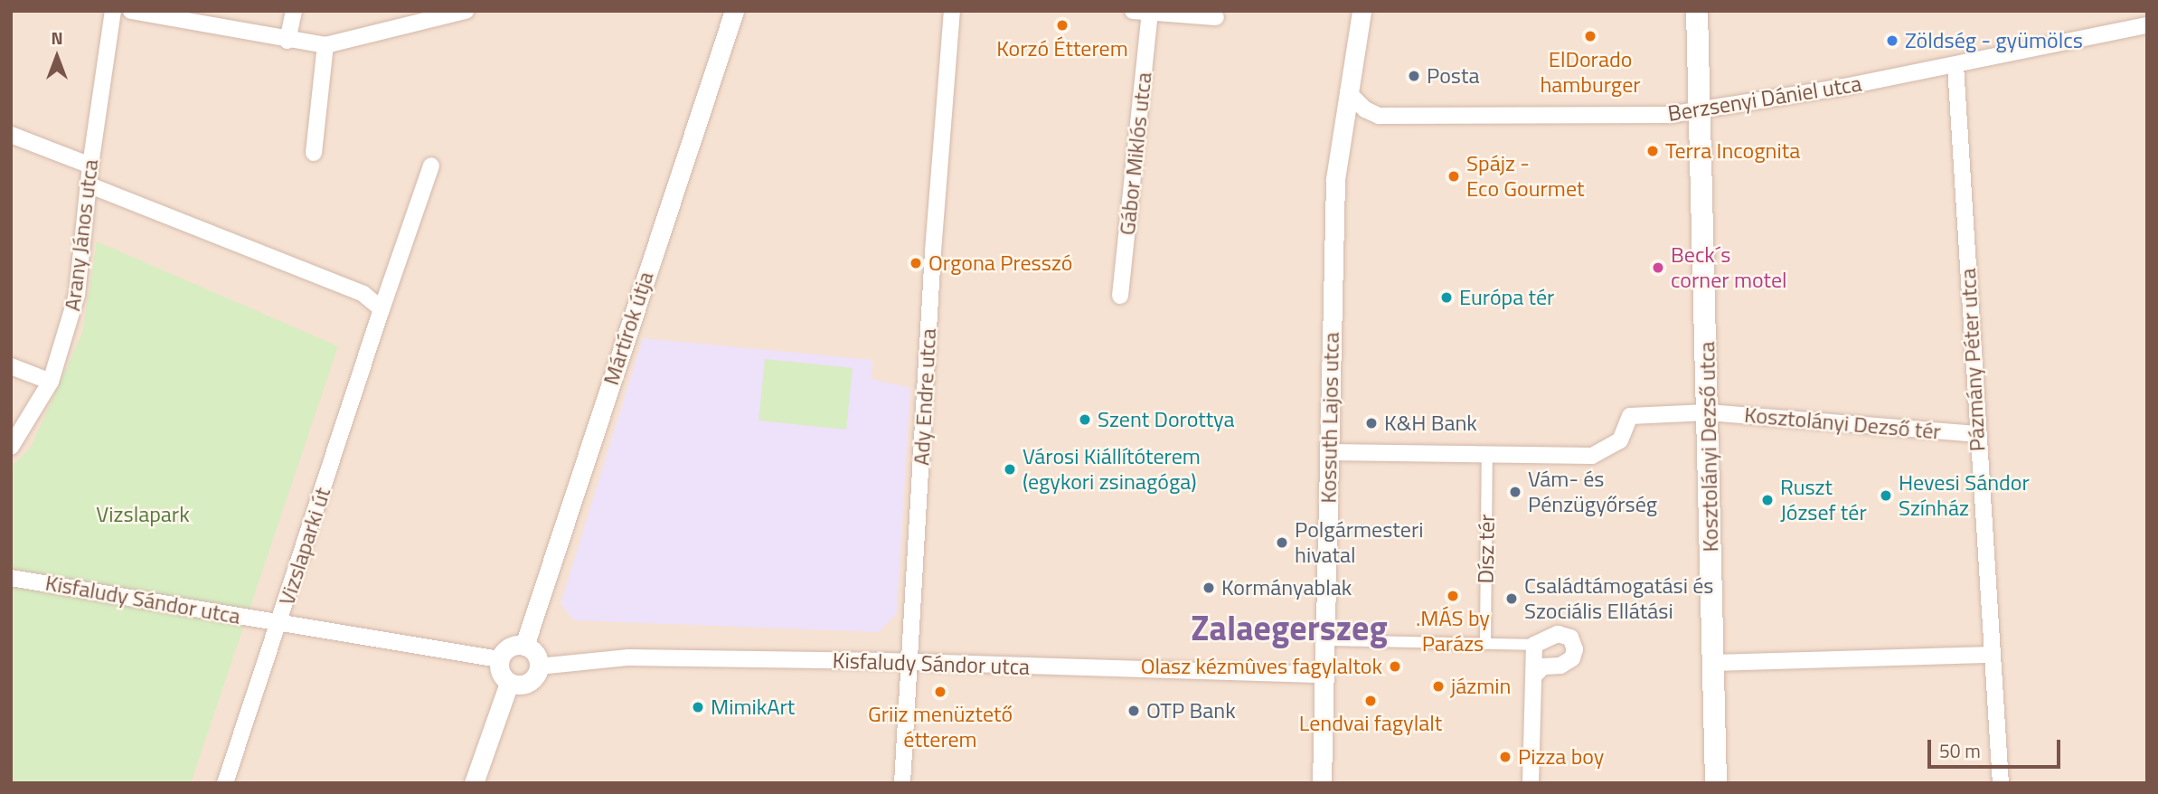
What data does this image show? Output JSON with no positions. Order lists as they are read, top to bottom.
{
  "streets": {
    "main road": ["Kosztolányi Dezső utca"],
    "street": [
      "Berzsenyi Dániel utca",
      "Gábor Miklós utca",
      "Arany János utca",
      "Mártírok útja",
      "Pázmány Péter utca",
      "Ady Endre utca",
      "Kossuth Lajos utca",
      "Kosztolányi Dezső tér",
      "Vizslaparki út",
      "Dísz tér",
      "Kisfaludy Sándor utca"
    ]
  },
  "crossings": [
    ["Berzsenyi Dániel utca", "Pázmány Péter utca"],
    ["Berzsenyi Dániel utca", "Kossuth Lajos utca"],
    ["Berzsenyi Dániel utca", "Kosztolányi Dezső utca"],
    ["Mártírok útja", "Kisfaludy Sándor utca"],
    ["Pázmány Péter utca", "Kosztolányi Dezső tér"],
    ["Ady Endre utca", "Kisfaludy Sándor utca"],
    ["Kossuth Lajos utca", "Kisfaludy Sándor utca"],
    ["Kosztolányi Dezső tér", "Kosztolányi Dezső utca"],
    ["Kosztolányi Dezső tér", "Dísz tér"],
    ["Vizslaparki út", "Kisfaludy Sándor utca"]
  ],
  "districts": ["Zalaegerszeg"],
  "parks": ["Vizslapark"],
  "places": [
    "Korzó Étterem",
    "ElDorado hamburger",
    "Zöldség - gyümölcs",
    "Posta",
    "Terra Incognita",
    "Spájz - Eco Gourmet",
    "Orgona Presszó",
    "Beck´s corner motel",
    "Európa tér",
    "Szent Dorottya",
    "K&H Bank",
    "Városi Kiállítóterem (egykori zsinagóga)",
    "Vám- és Pénzügyőrség",
    "Hevesi Sándor Színház",
    "Ruszt József tér",
    "Polgármesteri hivatal",
    "Kormányablak",
    ".MÁS by Parázs",
    "Családtámogatási és Szociális Ellátási",
    "Olasz kézmûves fagylaltok",
    "jázmin",
    "Griiz menüztető étterem",
    "Lendvai fagylalt",
    "MimikArt",
    "OTP Bank",
    "Pizza boy"
  ],
  "scale_bar": "50 m",
  "north": "top"
}
